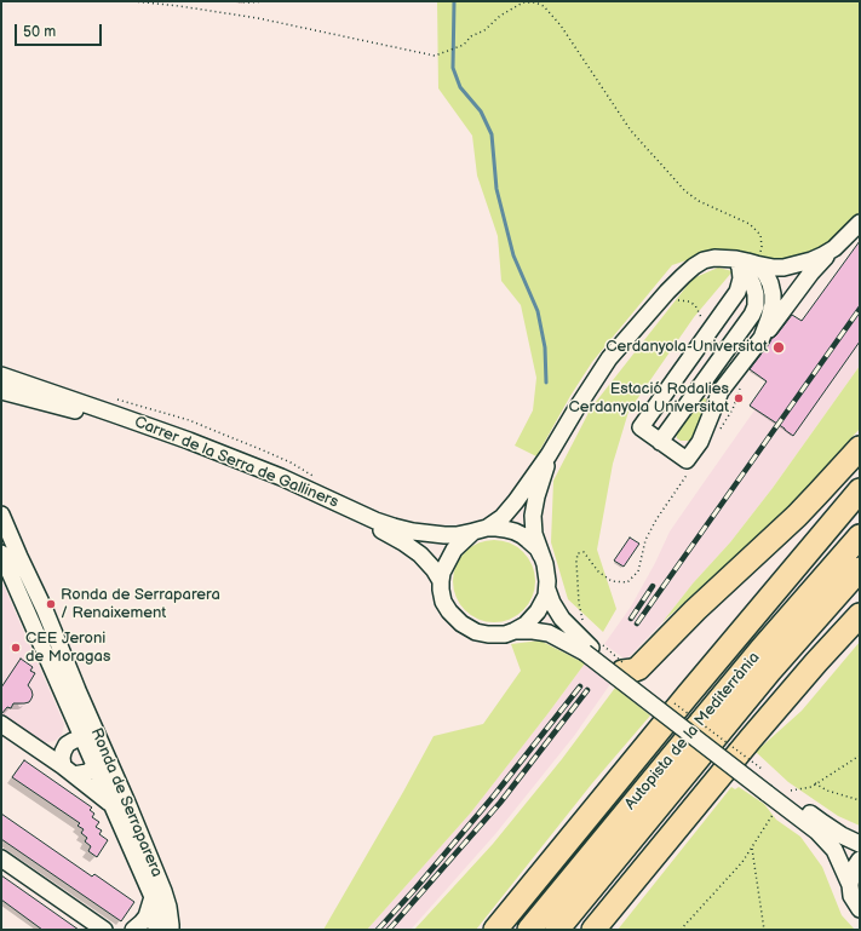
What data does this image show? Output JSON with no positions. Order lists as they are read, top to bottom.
{
  "streets": {
    "highway": ["Autopista de la Mediterrània"],
    "street": ["Carrer de la Serra de Galliners", "Ronda de Serraparera"]
  },
  "places": [
    "Cerdanyola-Universitat",
    "Estació Rodalies Cerdanyola Universitat",
    "Ronda de Serraparera / Renaixement",
    "CEE Jeroni de Moragas"
  ],
  "scale_bar": "50 m"
}
